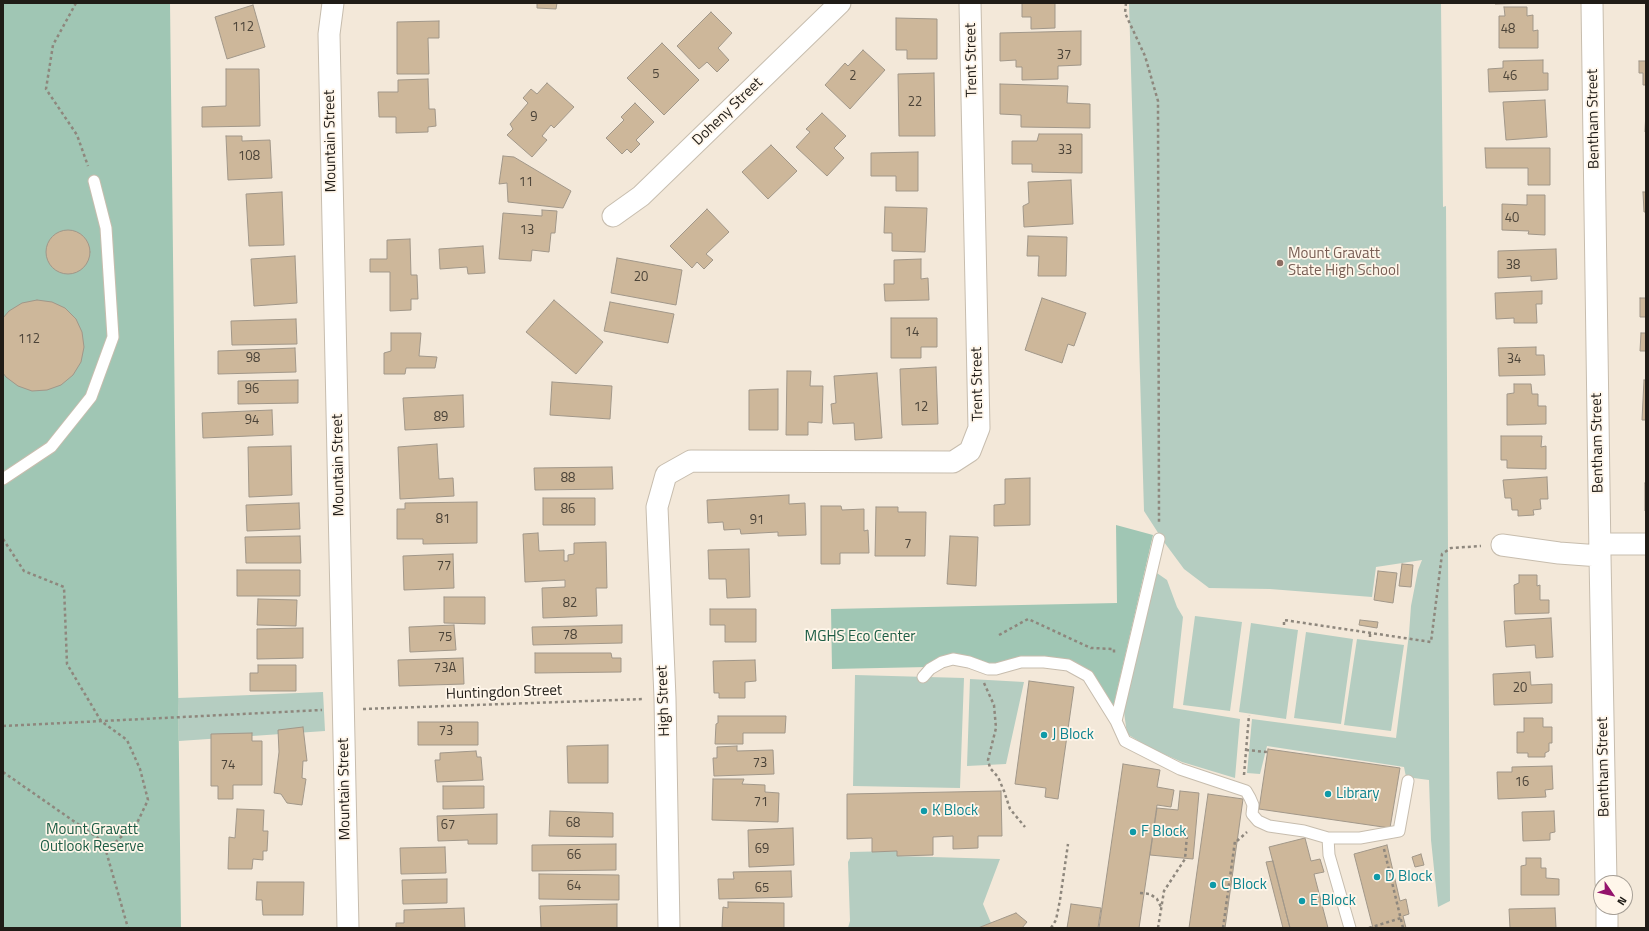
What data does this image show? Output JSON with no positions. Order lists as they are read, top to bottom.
{
  "streets": {
    "street": [
      "Trent Street",
      "Doheny Street",
      "Bentham Street",
      "Mountain Street",
      "High Street"
    ],
    "path": ["Huntingdon Street"]
  },
  "crossings": [
    ["Trent Street", "High Street"],
    ["Mountain Street", "Huntingdon Street"],
    ["Huntingdon Street", "High Street"]
  ],
  "parks": ["MGHS Eco Center", "Mount Gravatt Outlook Reserve"],
  "places": [
    "Mount Gravatt State High School",
    "J Block",
    "Library",
    "K Block",
    "F Block",
    "D Block",
    "C Block",
    "E Block"
  ],
  "house_numbers": [
    "112",
    "48",
    "37",
    "5",
    "2",
    "46",
    "22",
    "9",
    "33",
    "108",
    "11",
    "40",
    "13",
    "38",
    "20",
    "14",
    "112",
    "98",
    "34",
    "96",
    "12",
    "89",
    "94",
    "88",
    "86",
    "81",
    "91",
    "7",
    "77",
    "82",
    "78",
    "75",
    "73A",
    "20",
    "73",
    "73",
    "74",
    "16",
    "71",
    "68",
    "67",
    "69",
    "66",
    "64",
    "65"
  ],
  "north": "bottom right"
}
